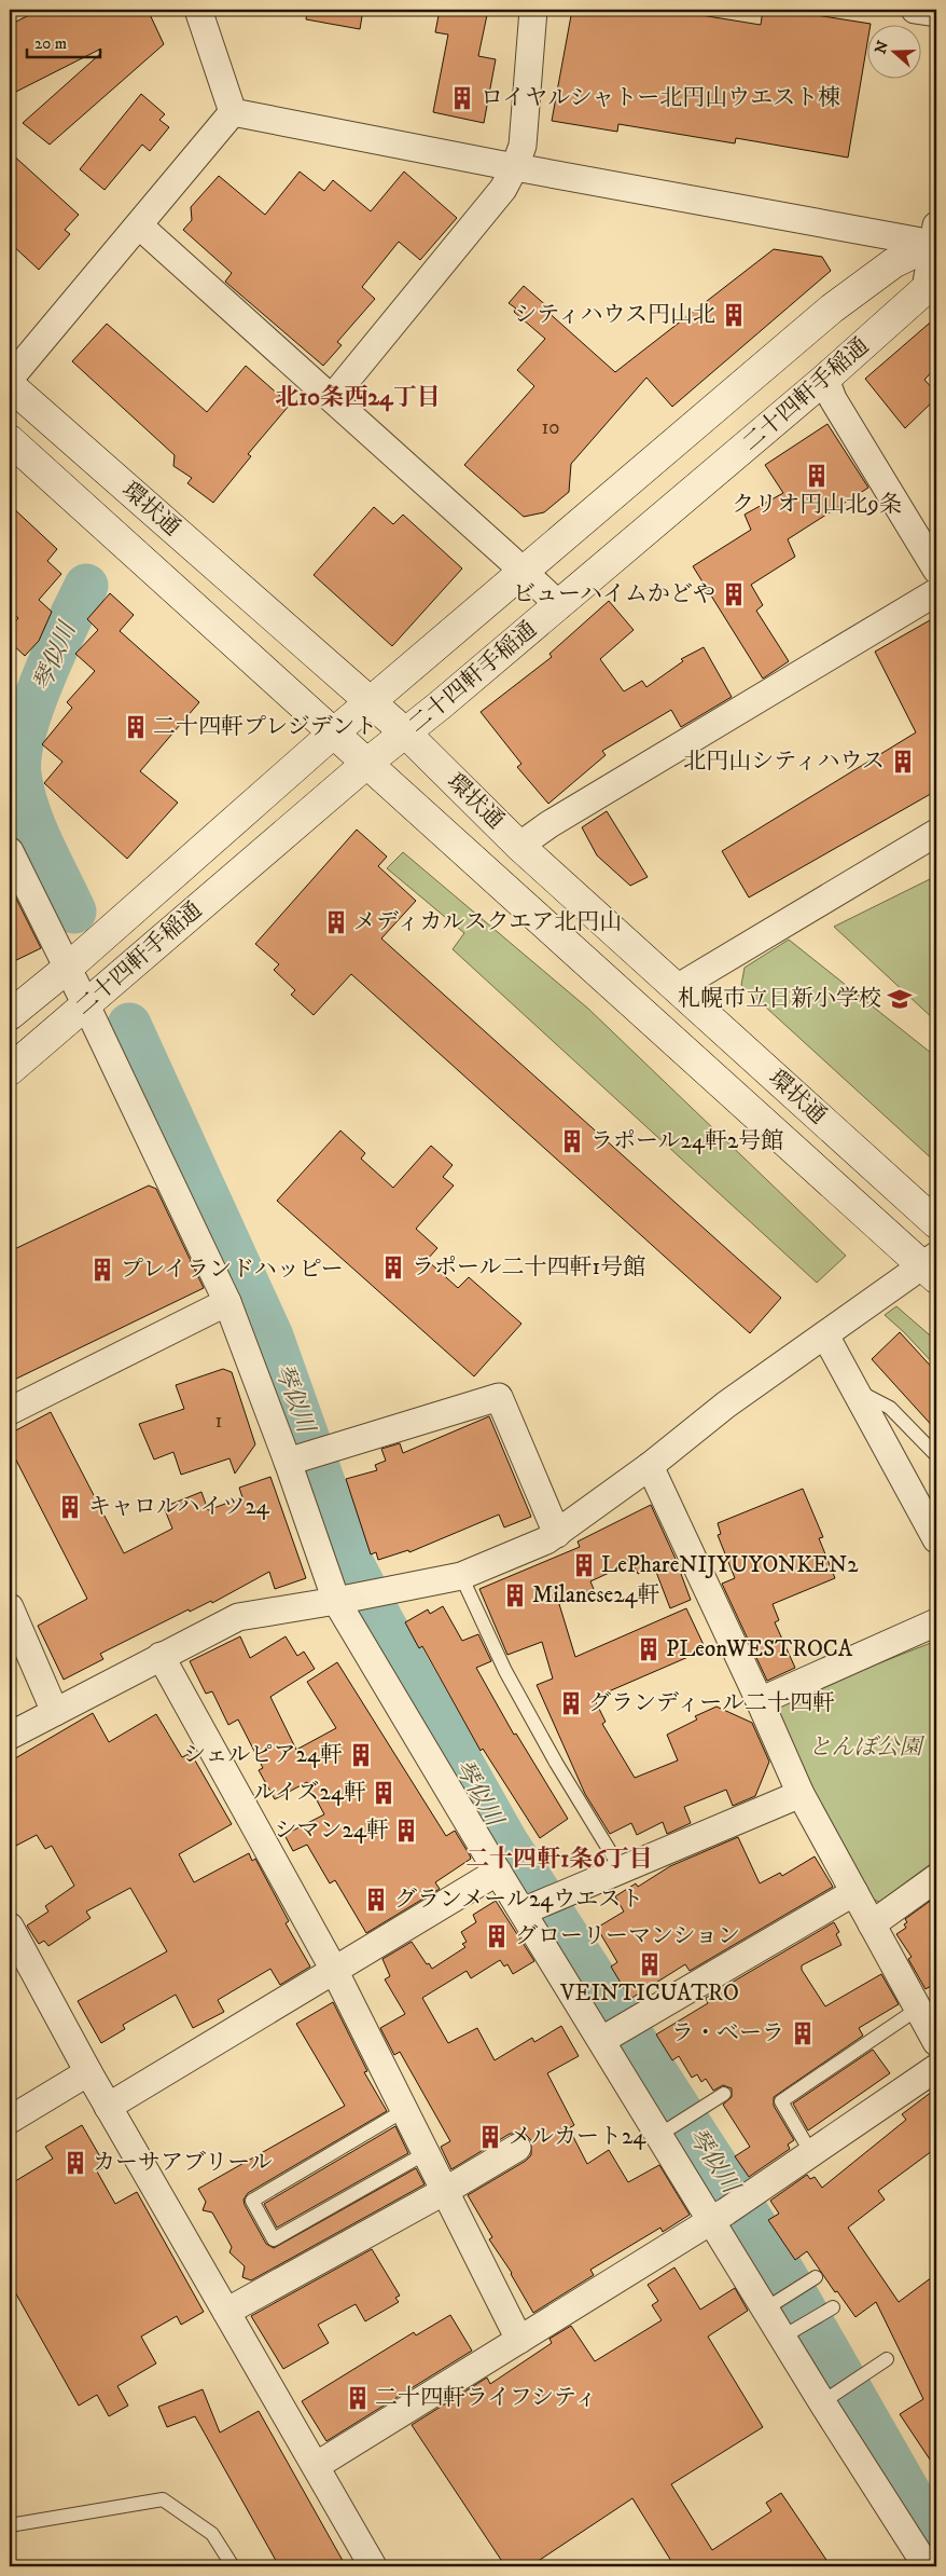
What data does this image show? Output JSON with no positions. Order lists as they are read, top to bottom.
{
  "streets": {
    "street": ["二十四軒手稲通", "環状通"]
  },
  "crossings": [
    ["二十四軒手稲通", "環状通"]
  ],
  "districts": ["北10条西24丁目", "二十四軒1条6丁目"],
  "water": ["琴似川"],
  "parks": ["とんぼ公園"],
  "places": {
    "building": [
      "ロイヤルシャトー北円山ウエスト棟",
      "シティハウス円山北",
      "クリオ円山北9条",
      "ビューハイムかどや",
      "二十四軒プレジデント",
      "北円山シティハウス",
      "メディカルスクエア北円山",
      "ラポール24軒2号館",
      "ラポール二十四軒1号館",
      "プレイランドハッピー",
      "キャロルハイツ24",
      "LePhareNIJYUYONKEN2",
      "Milanese24軒",
      "PLeonWESTROCA",
      "グランディール二十四軒",
      "シェルピア24軒",
      "ルイズ24軒",
      "シマン24軒",
      "グランメール24ウエスト",
      "グローリーマンション",
      "VEINTICUATRO",
      "ラ・ベーラ",
      "メルカート24",
      "カーサアブリール",
      "二十四軒ライフシティ"
    ],
    "school or university": ["札幌市立日新小学校"]
  },
  "house_numbers": ["10", "1"],
  "scale_bar": "20 m",
  "north": "left"
}
